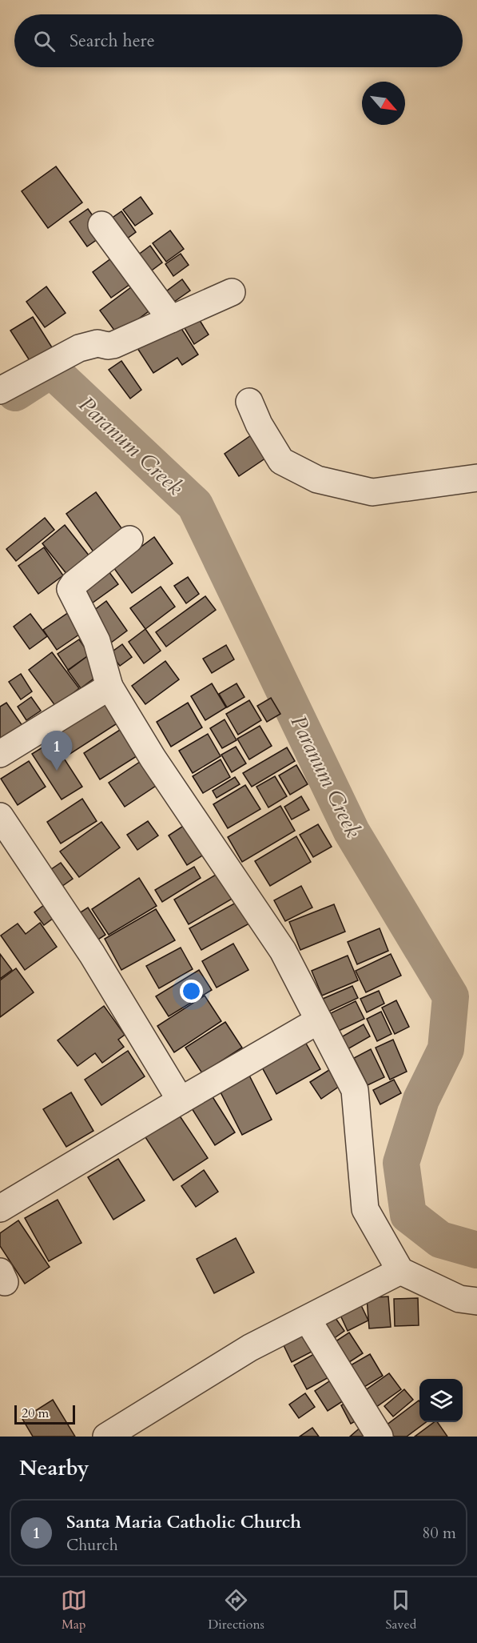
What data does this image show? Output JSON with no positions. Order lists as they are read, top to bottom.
{
  "water": ["Paranum Creek"],
  "scale_bar": "20 m",
  "north": "bottom right",
  "page": {
    "search": "Search here",
    "pins": "1",
    "scale": "20 m",
    "heading": "Nearby",
    "list": [
      {
        "mark": "1",
        "name": "Santa Maria Catholic Church",
        "note": "Church",
        "value": "80 m"
      }
    ],
    "nav": ["Map", "Directions", "Saved"]
  }
}
